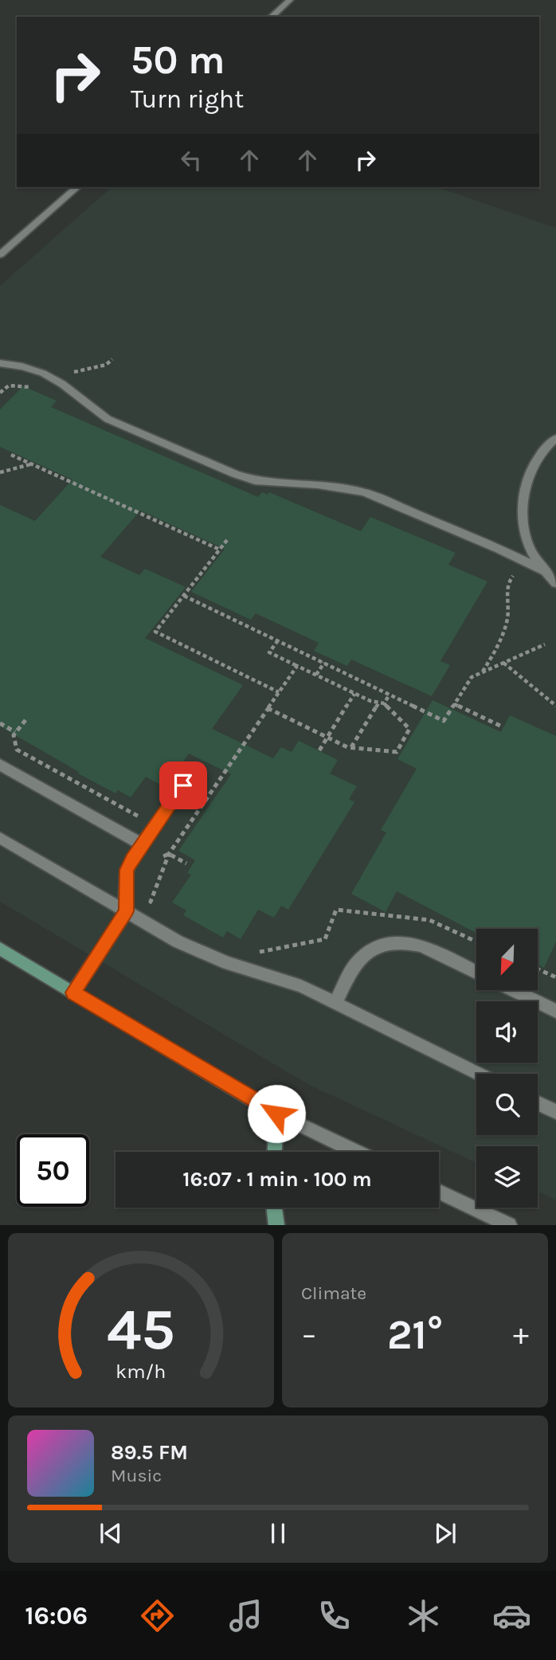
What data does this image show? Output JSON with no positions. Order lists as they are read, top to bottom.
{
  "north": "bottom left",
  "page": {
    "turn": ["50 m", "Turn right"],
    "limit": "50",
    "trip": "16:07 · 1 min · 100 m",
    "tile": "Climate",
    "heat": ["−", "21°", "+"],
    "song": ["89.5 FM", "Music"],
    "tabs": "16:06",
    "gauge": ["45", "km/h"]
  }
}
